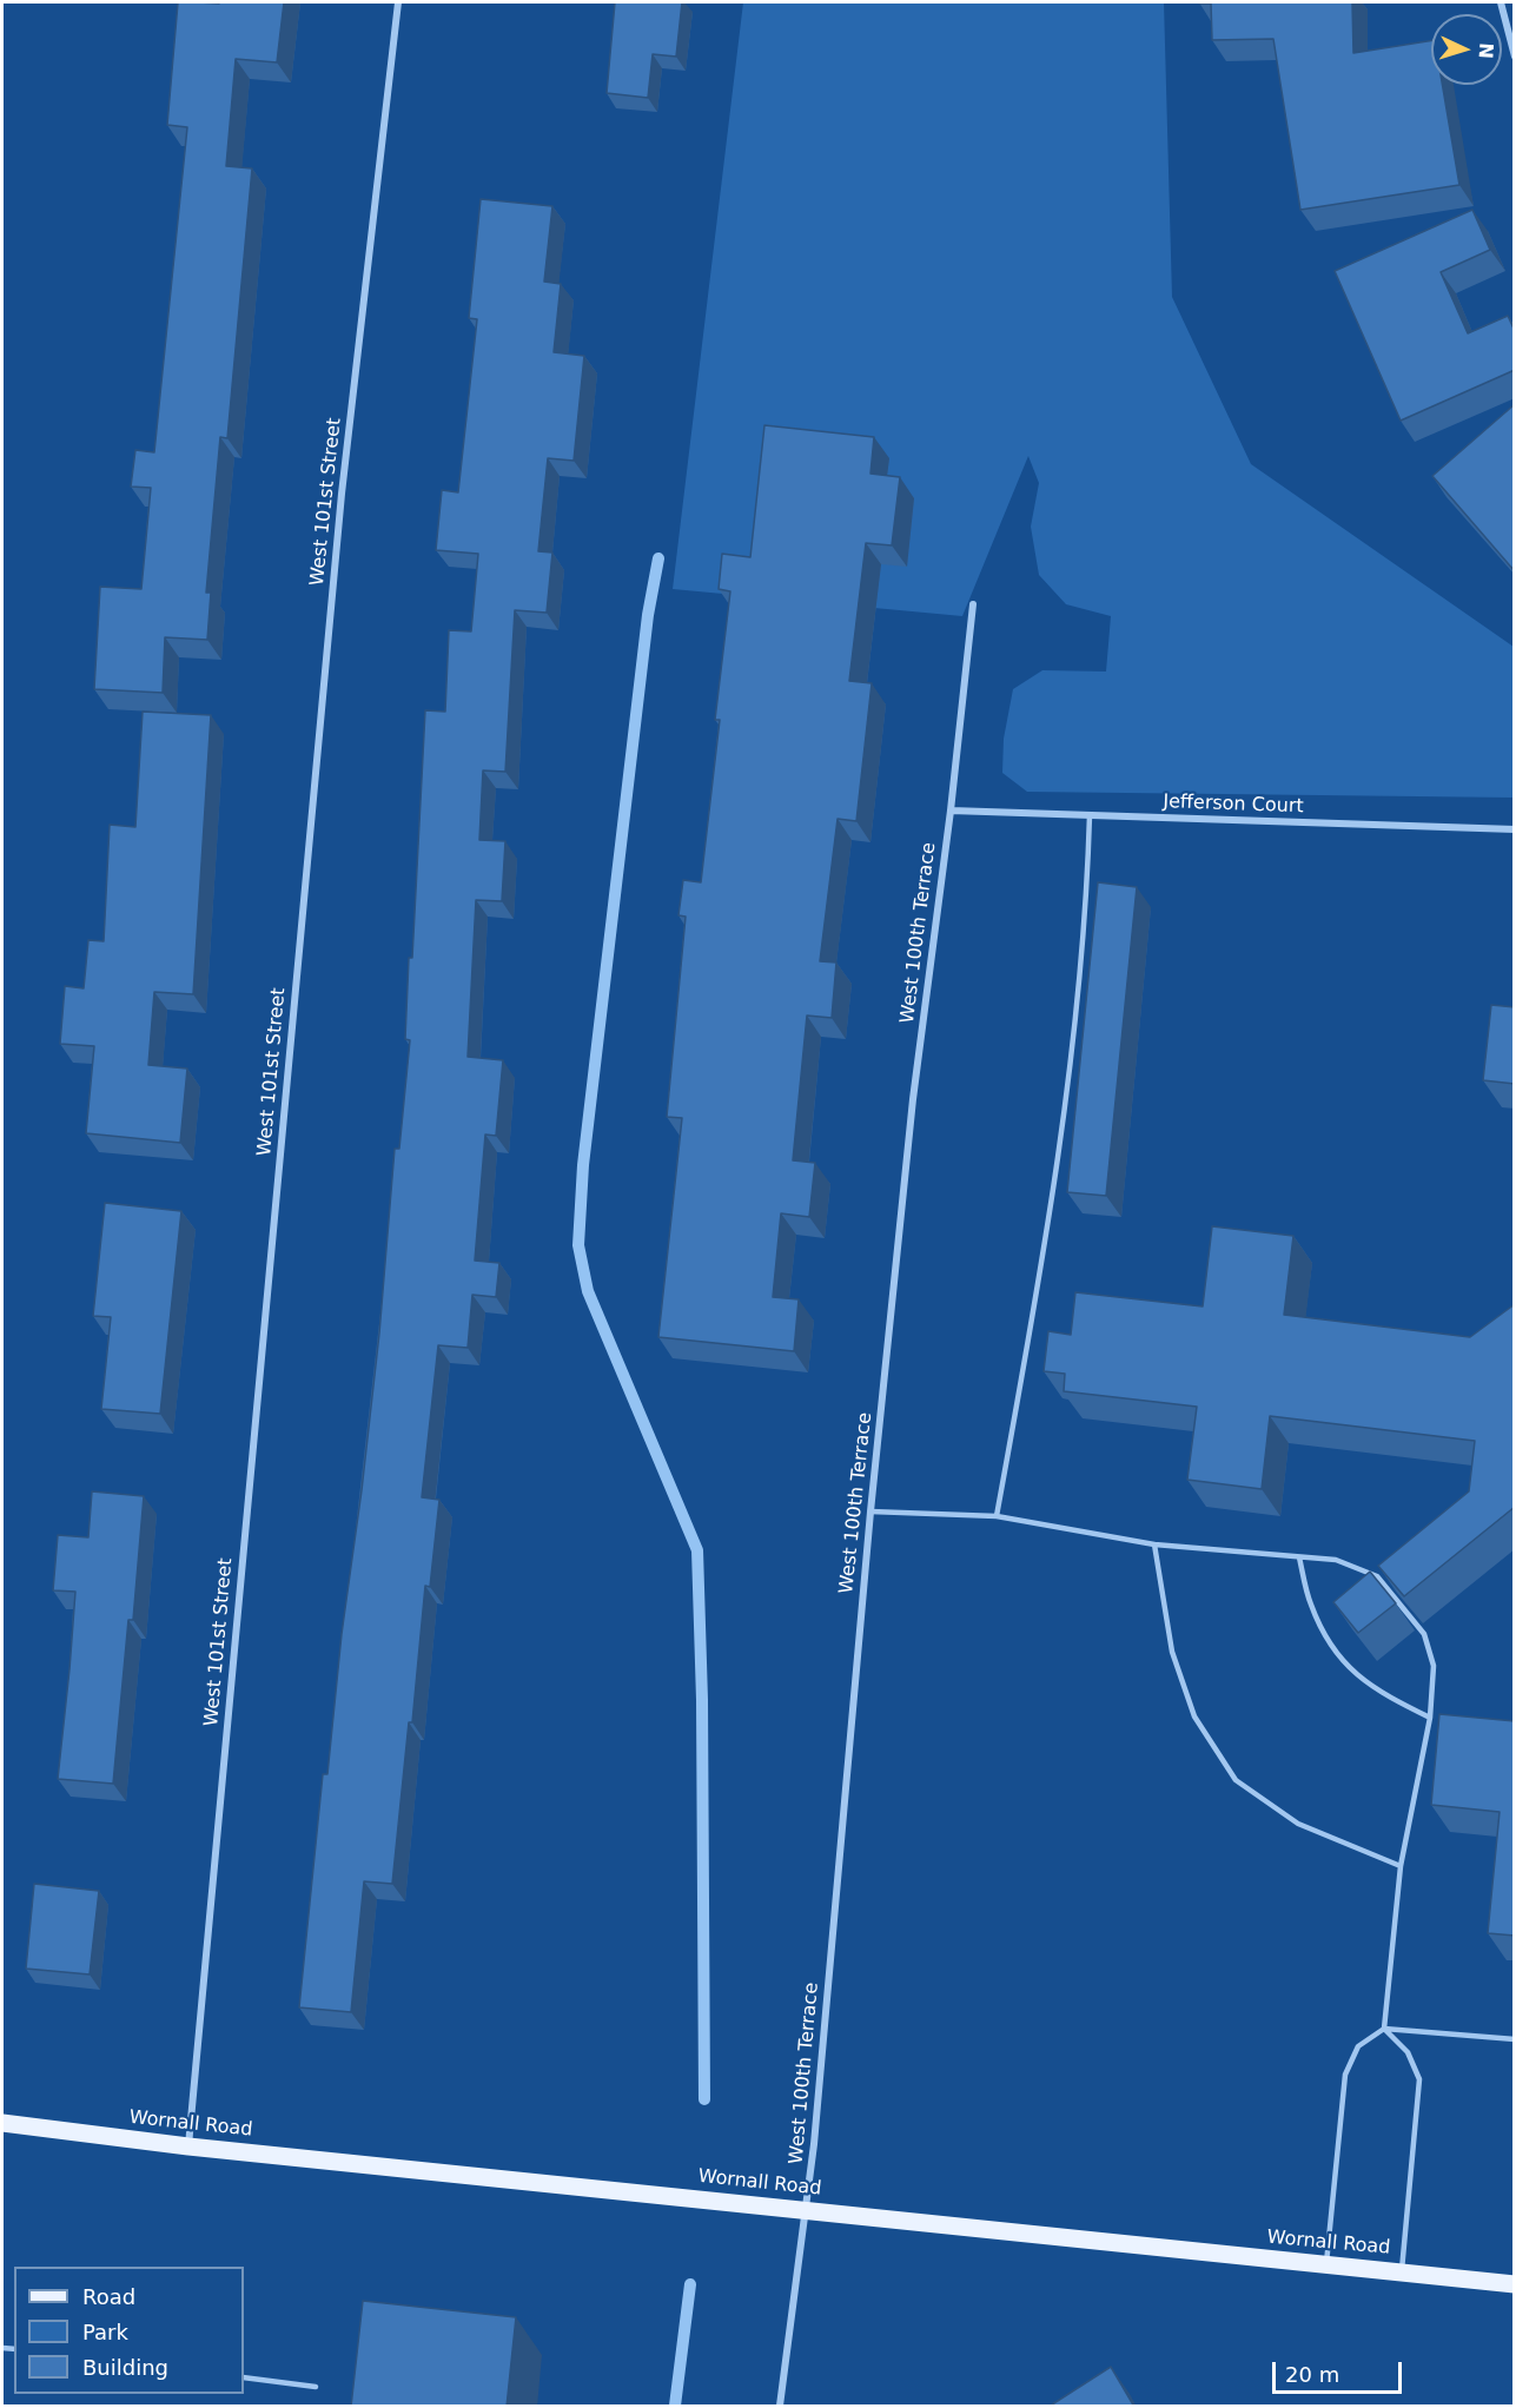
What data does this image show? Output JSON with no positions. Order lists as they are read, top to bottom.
{
  "streets": {
    "main road": ["Wornall Road"],
    "street": ["West 101st Street", "Jefferson Court", "West 100th Terrace"]
  },
  "crossings": [
    ["West 101st Street", "Wornall Road"],
    ["Jefferson Court", "West 100th Terrace"],
    ["West 100th Terrace", "Wornall Road"]
  ],
  "legend": ["Road", "Park", "Building"],
  "scale_bar": "20 m",
  "north": "right"
}
